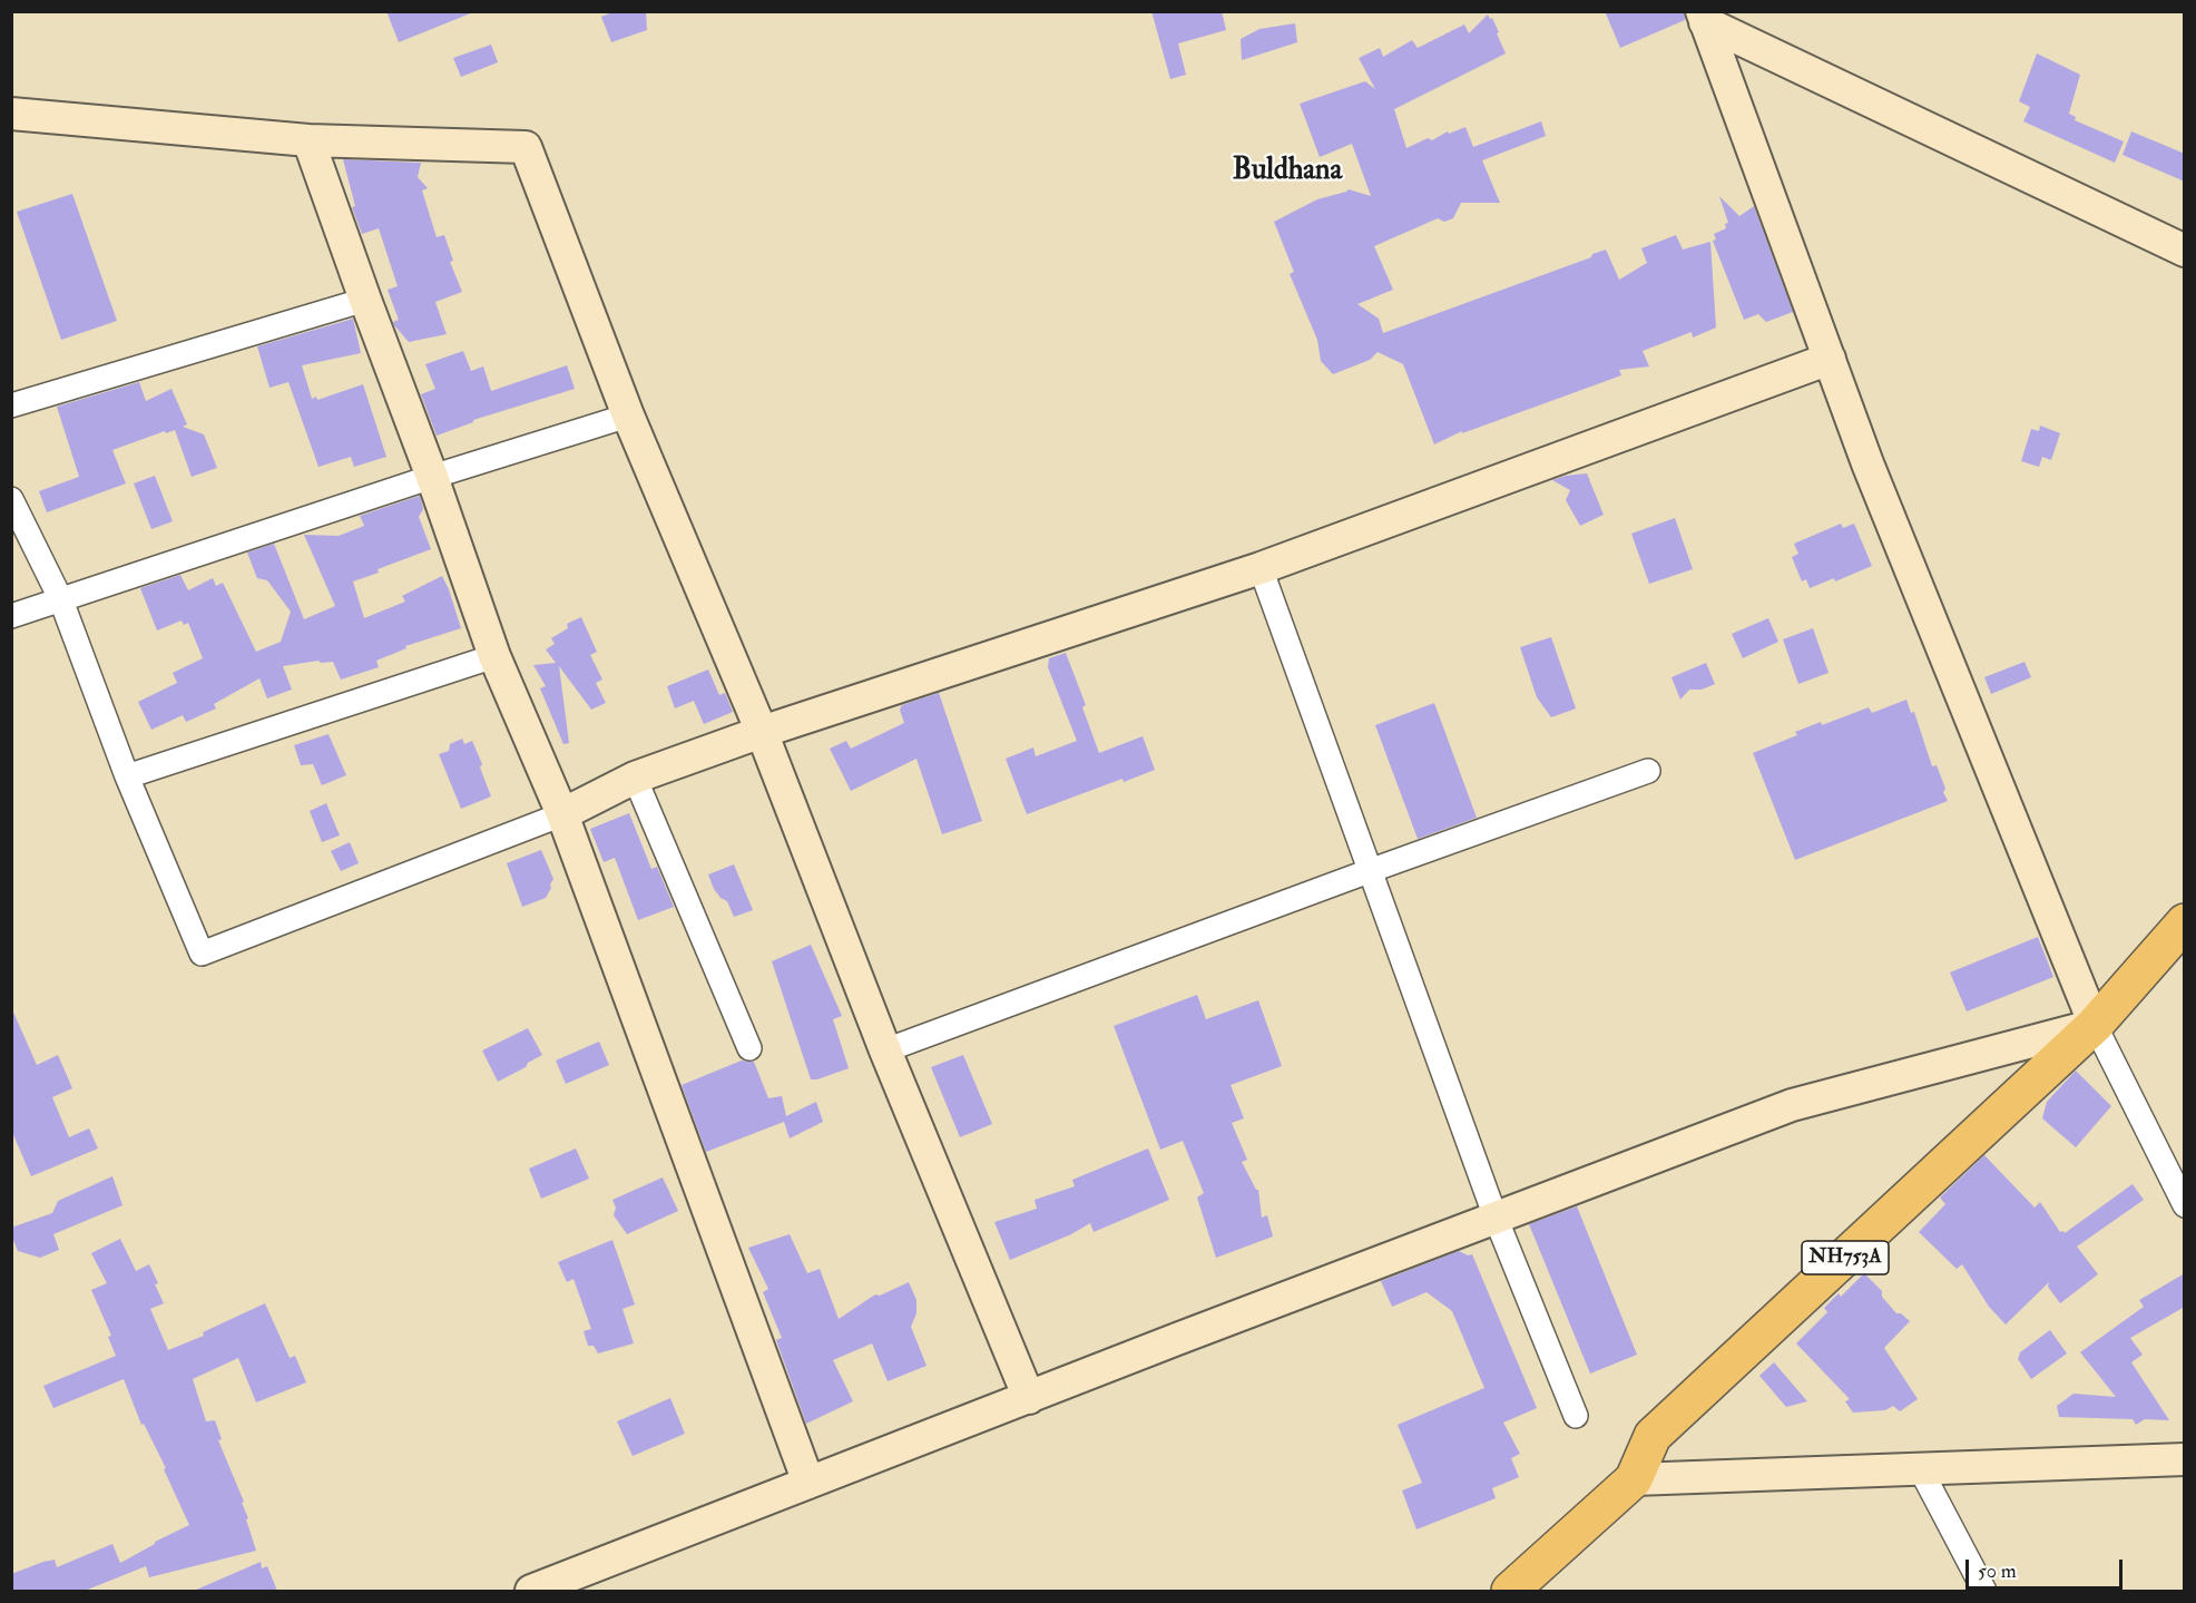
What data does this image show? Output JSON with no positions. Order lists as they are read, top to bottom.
{
  "streets": {
    "highway": ["NH753A"]
  },
  "districts": ["Buldhana"],
  "scale_bar": "50 m"
}
